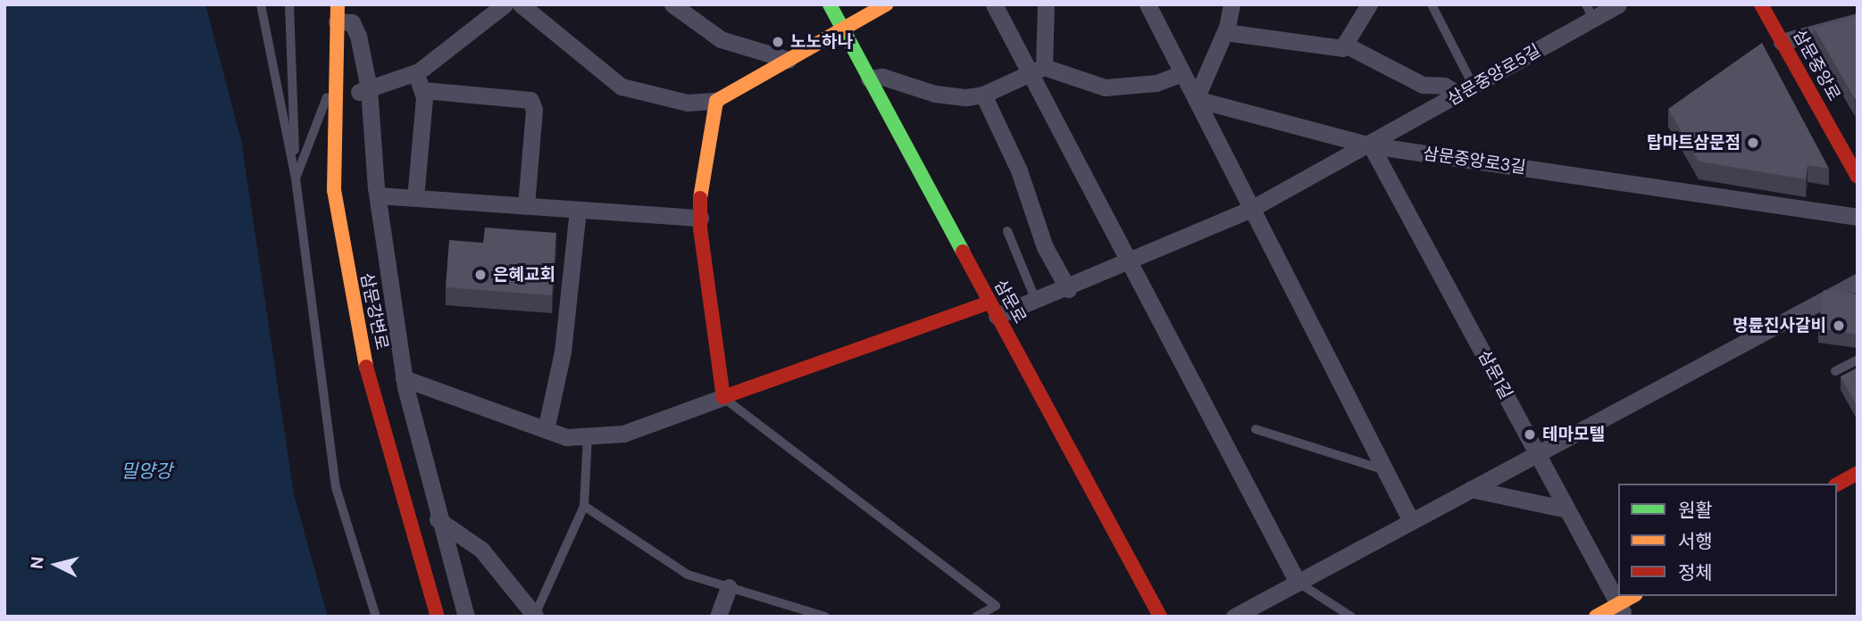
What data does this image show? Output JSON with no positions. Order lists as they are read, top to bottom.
{
  "streets": {
    "street": [
      "삼문중앙로",
      "삼문중앙로5길",
      "삼문중앙로3길",
      "삼문로",
      "삼문강변로",
      "삼문1길"
    ]
  },
  "crossings": [
    ["삼문중앙로5길", "삼문중앙로3길"],
    ["삼문중앙로5길", "삼문로"],
    ["삼문중앙로5길", "삼문1길"],
    ["삼문중앙로3길", "삼문1길"]
  ],
  "water": ["밀양강"],
  "places": [
    "노노하나",
    "탑마트삼문점",
    "은혜교회",
    "명륜진사갈비",
    "테마모텔"
  ],
  "legend": ["원활", "서행", "정체"],
  "north": "left"
}
